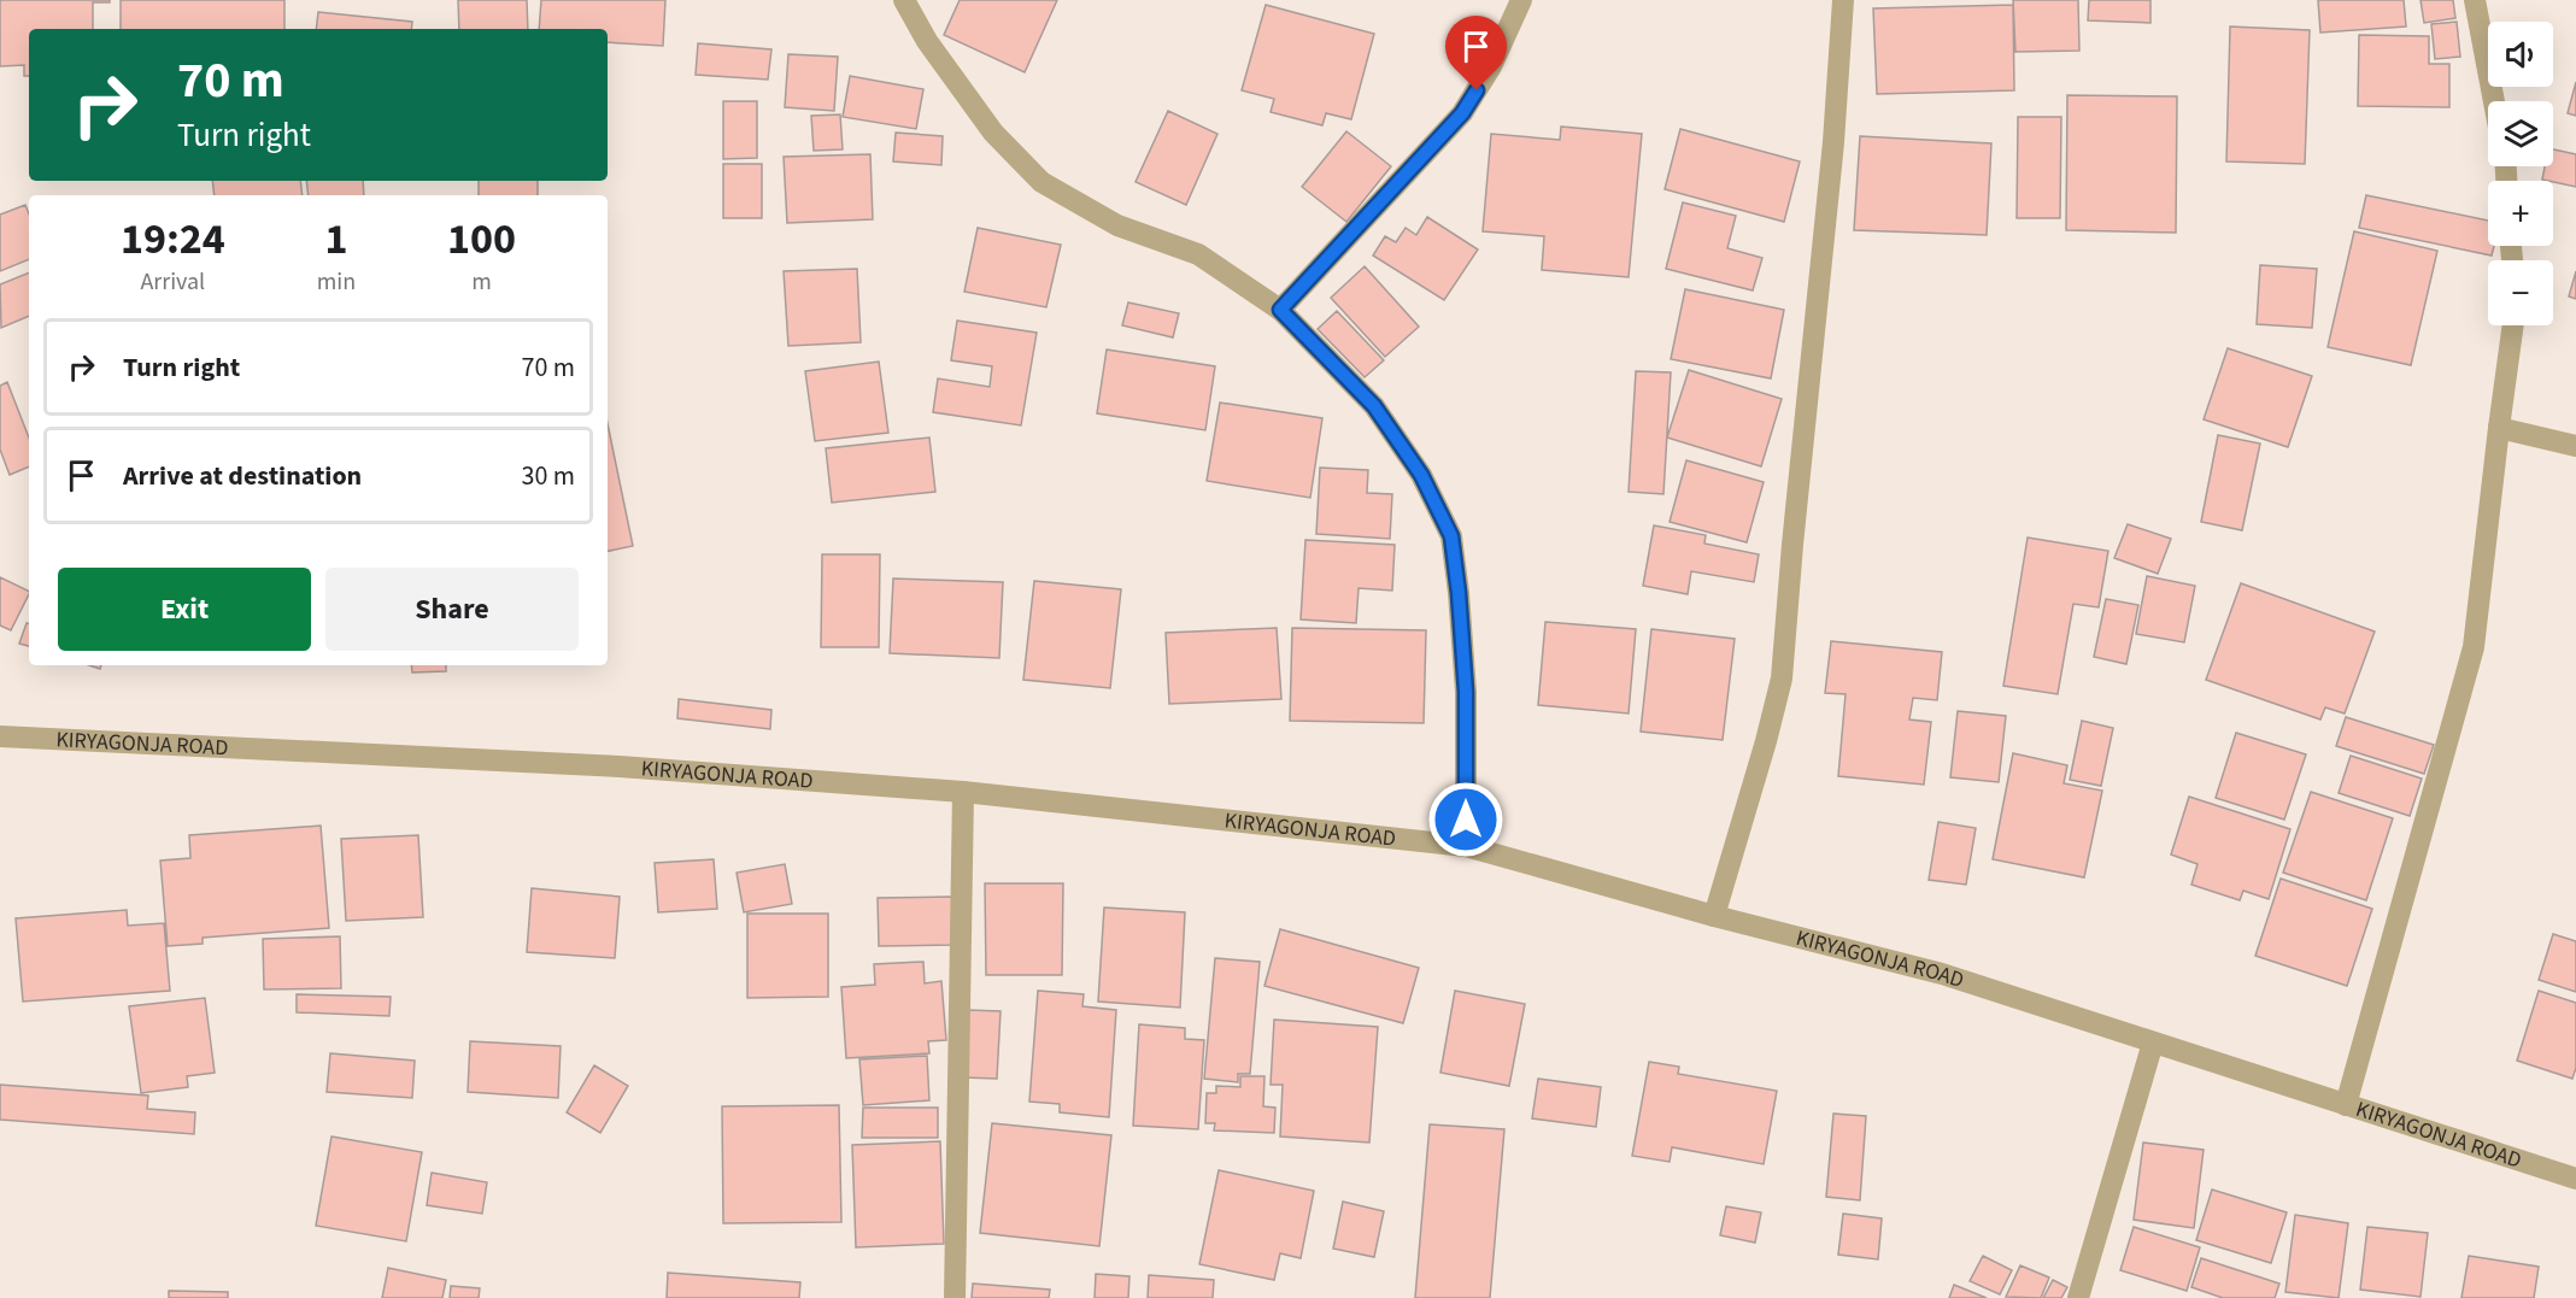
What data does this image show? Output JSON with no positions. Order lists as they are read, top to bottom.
{
  "streets": {
    "street": ["KIRYAGONJA ROAD"]
  },
  "page": {
    "map_buttons": ["+", "−"],
    "turn": ["70 m", "Turn right"],
    "eta": [
      "19:24",
      "Arrival",
      "1",
      "min",
      "100",
      "m"
    ],
    "list": [
      {
        "name": "Turn right",
        "value": "70 m"
      },
      {
        "name": "Arrive at destination",
        "value": "30 m"
      }
    ],
    "buttons": ["Exit", "Share"]
  }
}
